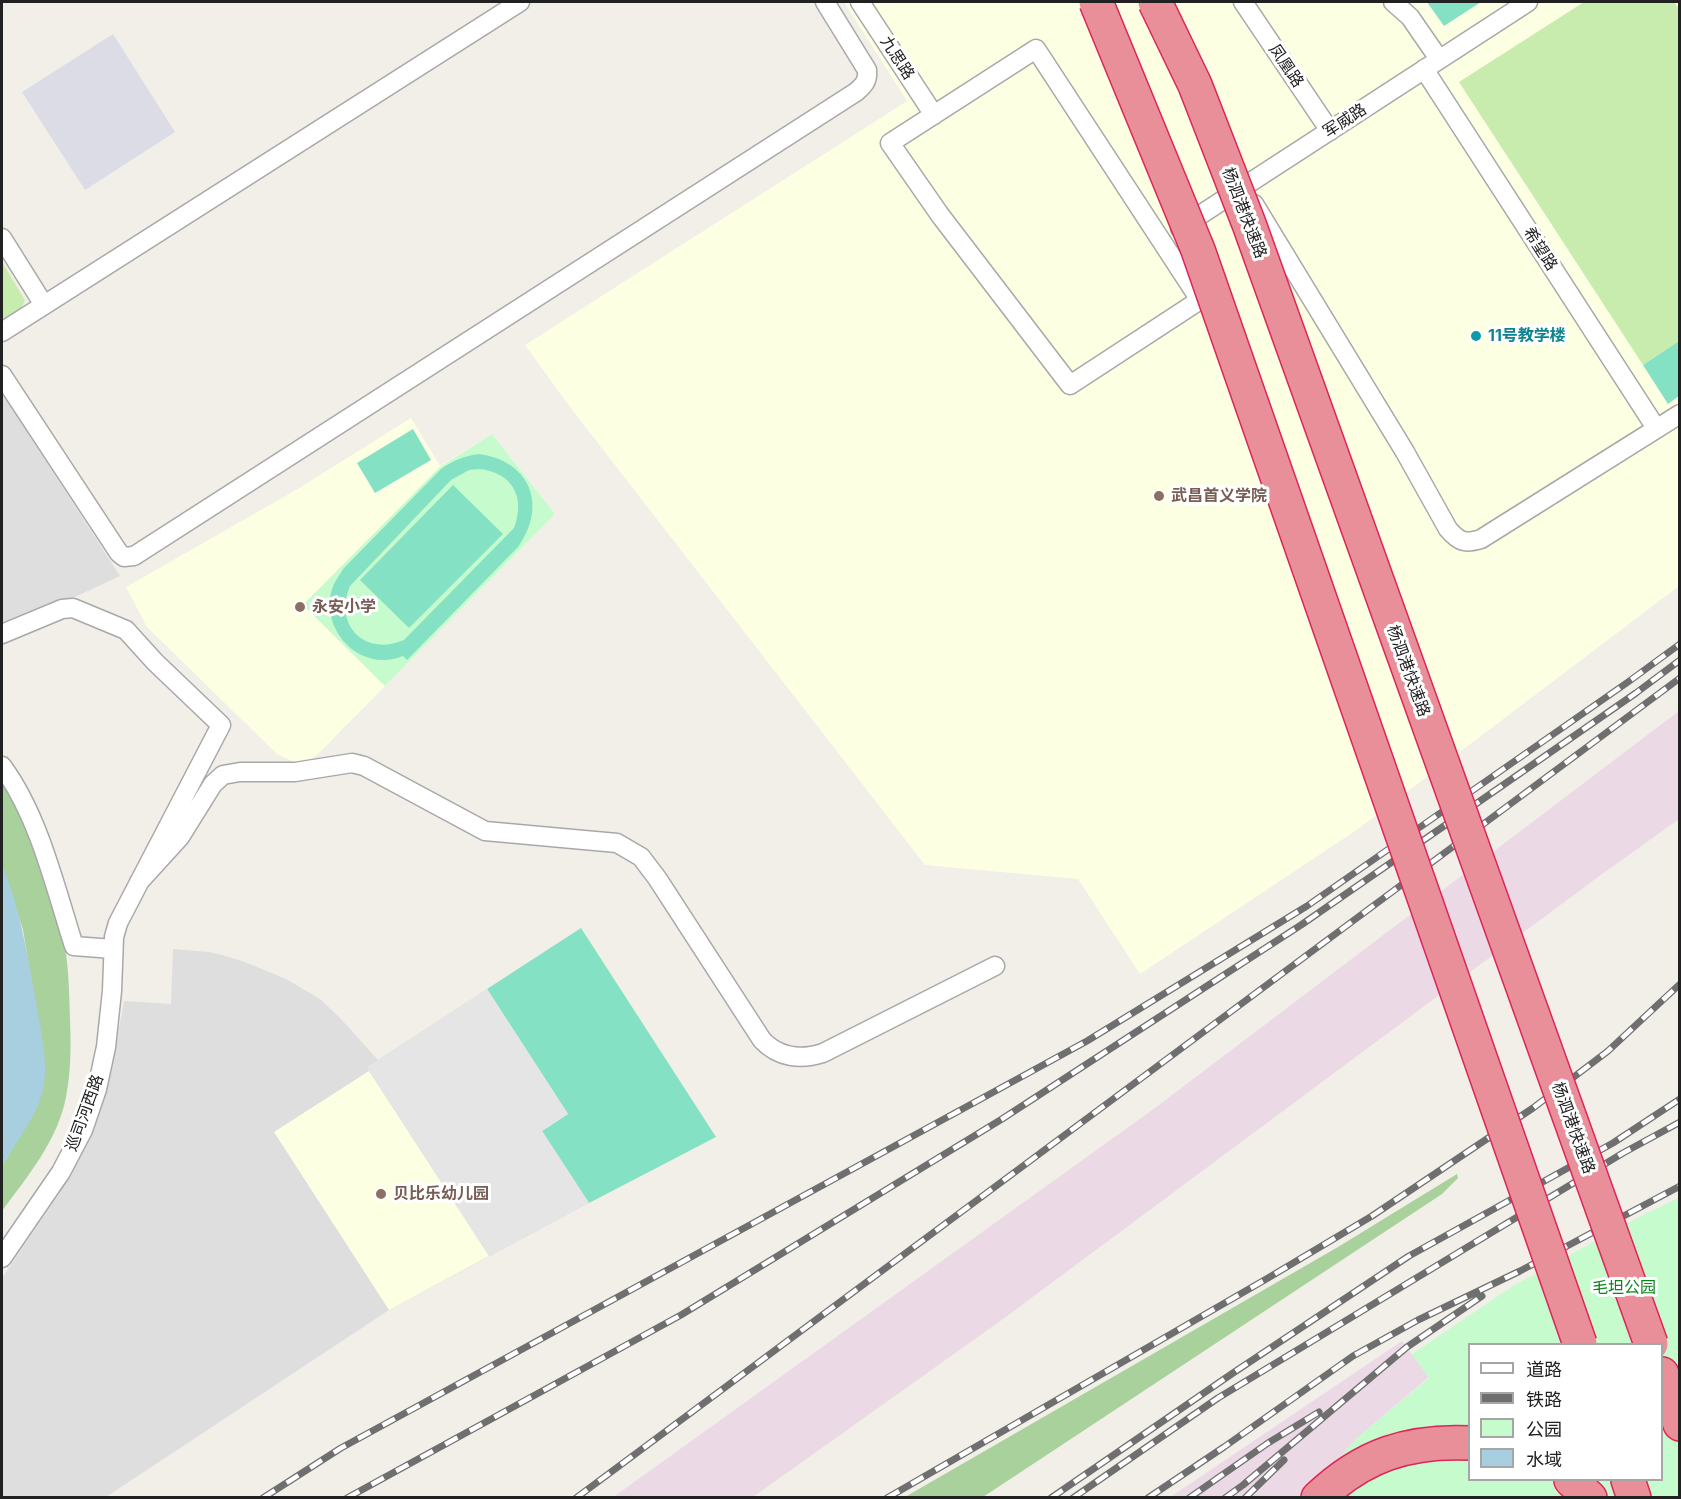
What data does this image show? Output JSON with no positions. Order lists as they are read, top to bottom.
{
  "streets": {
    "highway": ["杨泗港快速路"],
    "street": [
      "九思路",
      "凤凰路",
      "军威路",
      "希望路",
      "巡司河西路"
    ]
  },
  "crossings": [
    ["凤凰路", "军威路"],
    ["军威路", "希望路"]
  ],
  "parks": ["毛坦公园"],
  "places": [
    "11号教学楼",
    "武昌首义学院",
    "永安小学",
    "贝比乐幼儿园"
  ],
  "legend": [
    "道路",
    "铁路",
    "公园",
    "水域"
  ]
}
